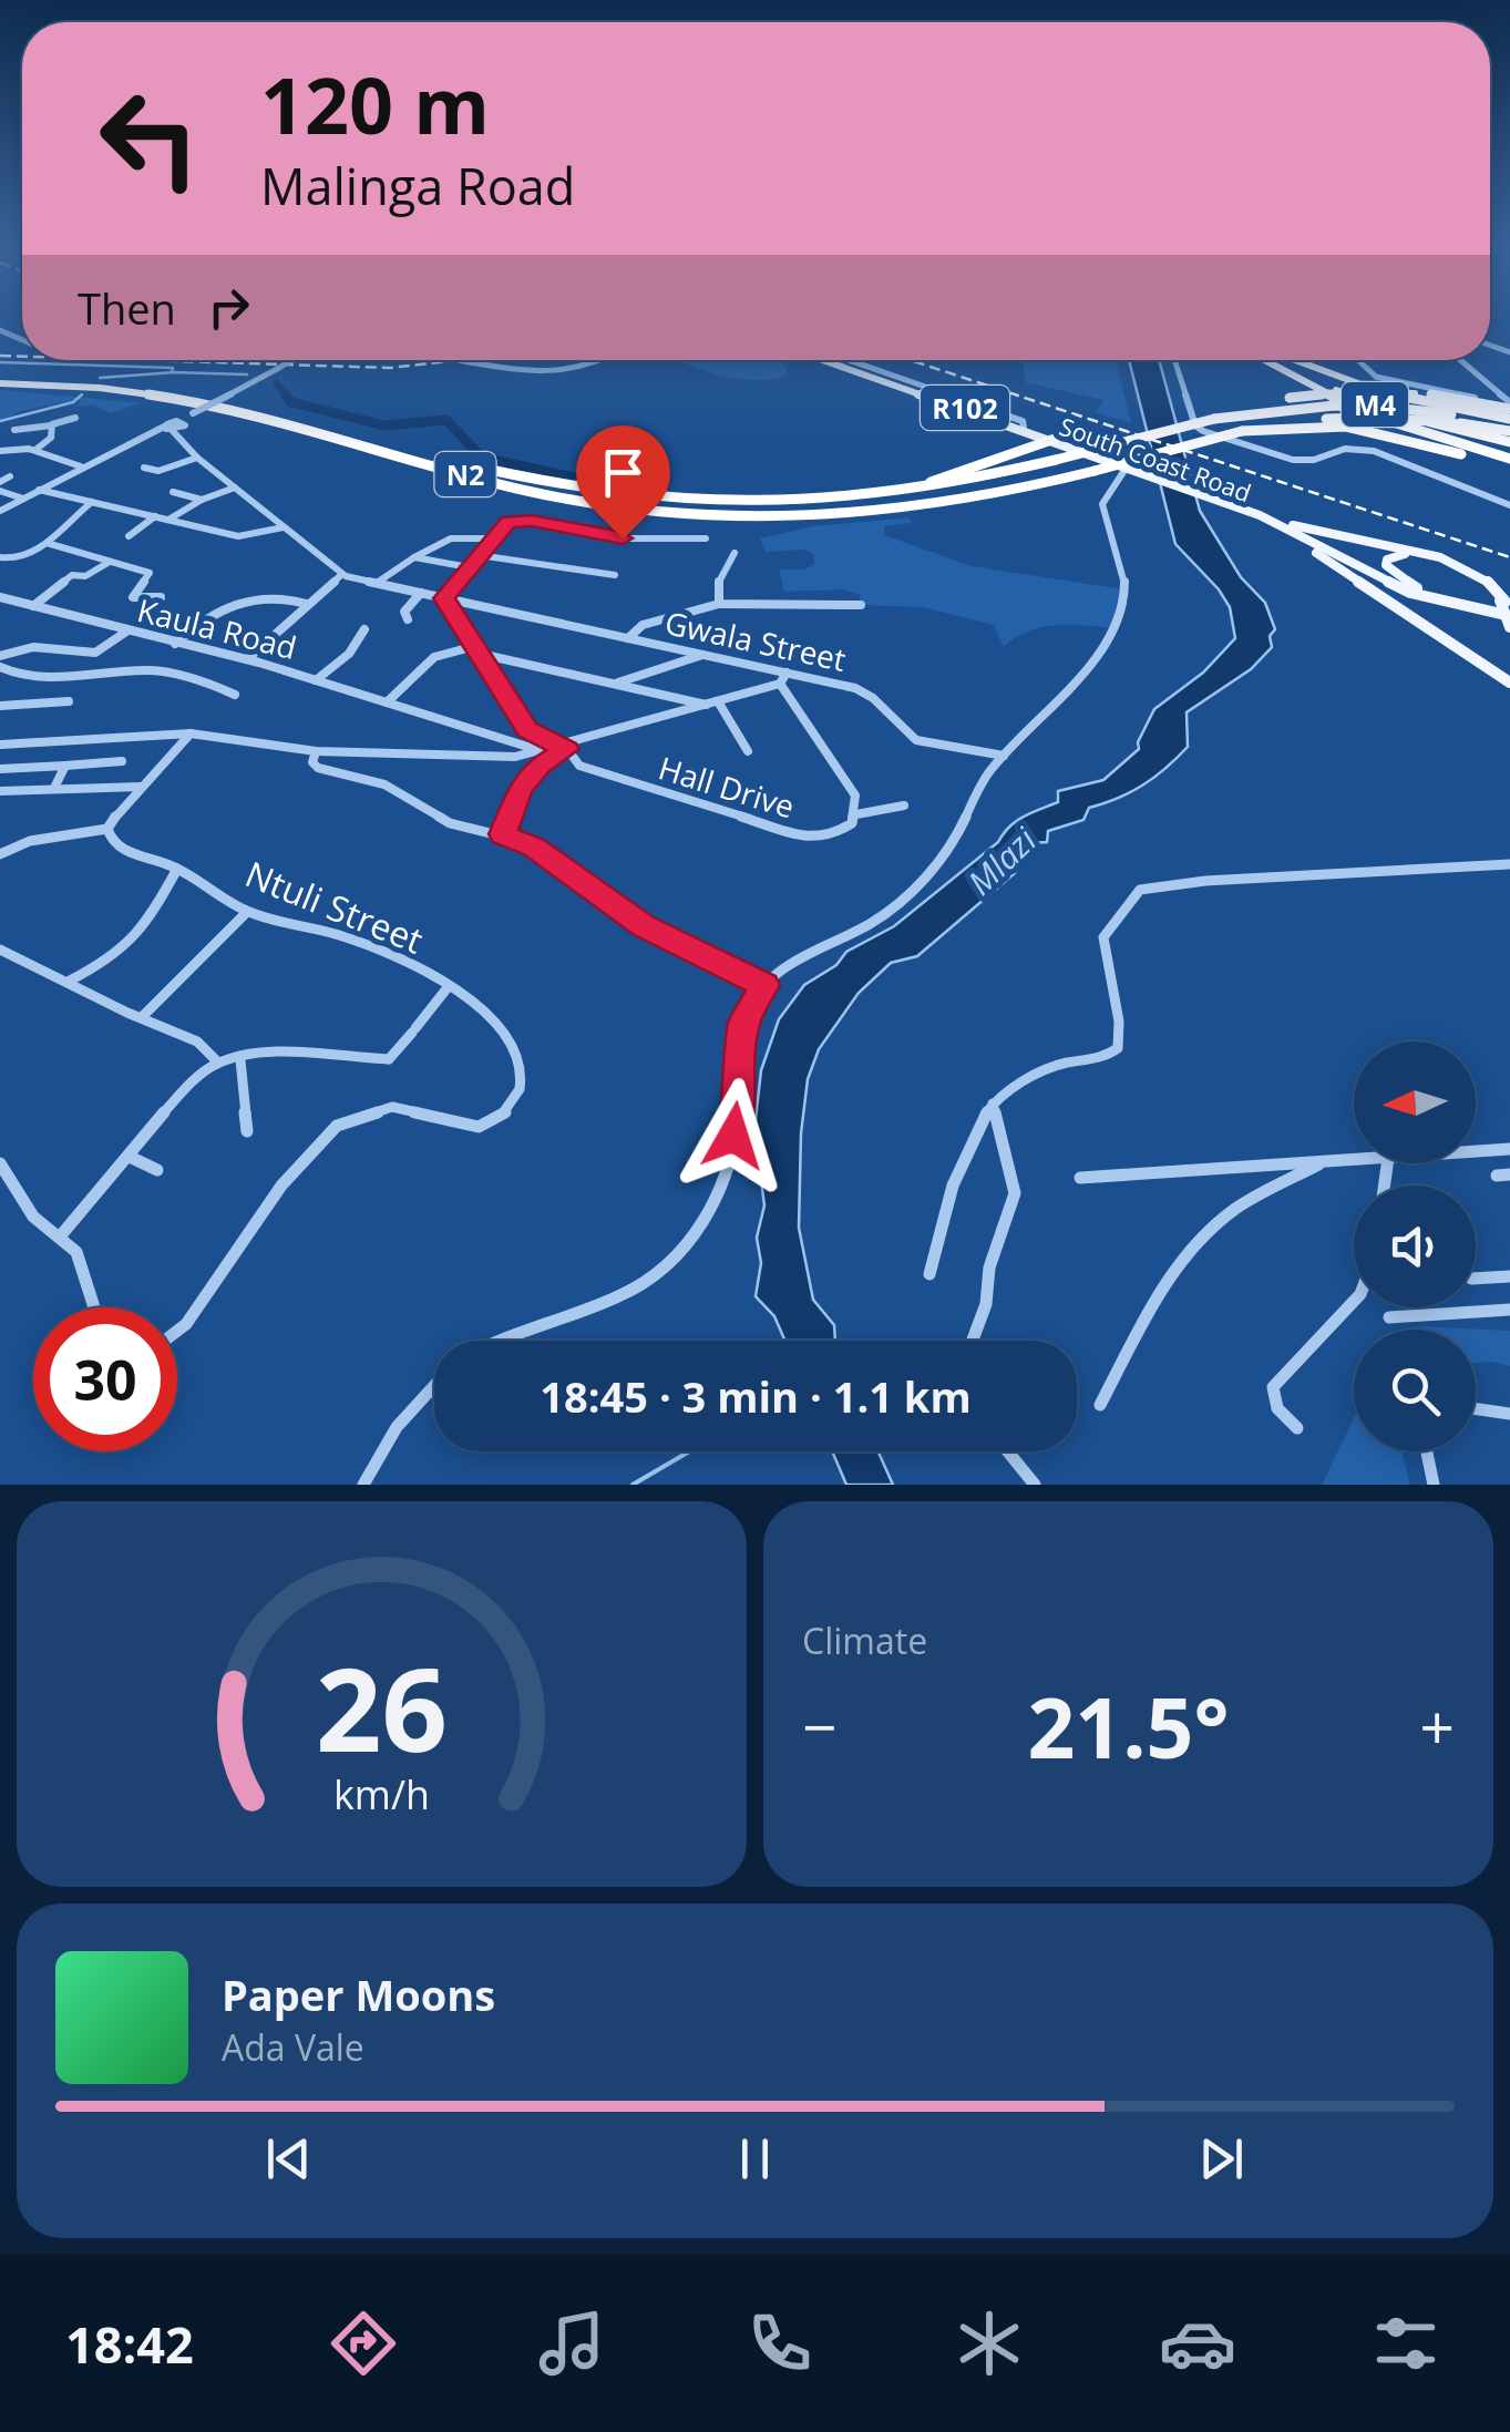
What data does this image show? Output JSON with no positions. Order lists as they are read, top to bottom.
{
  "streets": {
    "highway": ["M4", "N2"],
    "main road": ["R102", "South Coast Road"],
    "street": [
      "Kaula Road",
      "Gwala Street",
      "Hall Drive",
      "Ntuli Street"
    ]
  },
  "crossings": [
    ["Gwala Street", "Hall Drive"]
  ],
  "water": ["Mlazi"],
  "north": "left",
  "page": {
    "turn": ["120 m", "Malinga Road"],
    "then": "Then",
    "limit": "30",
    "trip": "18:45 · 3 min · 1.1 km",
    "tile": "Climate",
    "heat": ["−", "21.5°", "+"],
    "song": ["Paper Moons", "Ada Vale"],
    "tabs": "18:42",
    "gauge": ["26", "km/h"]
  }
}
